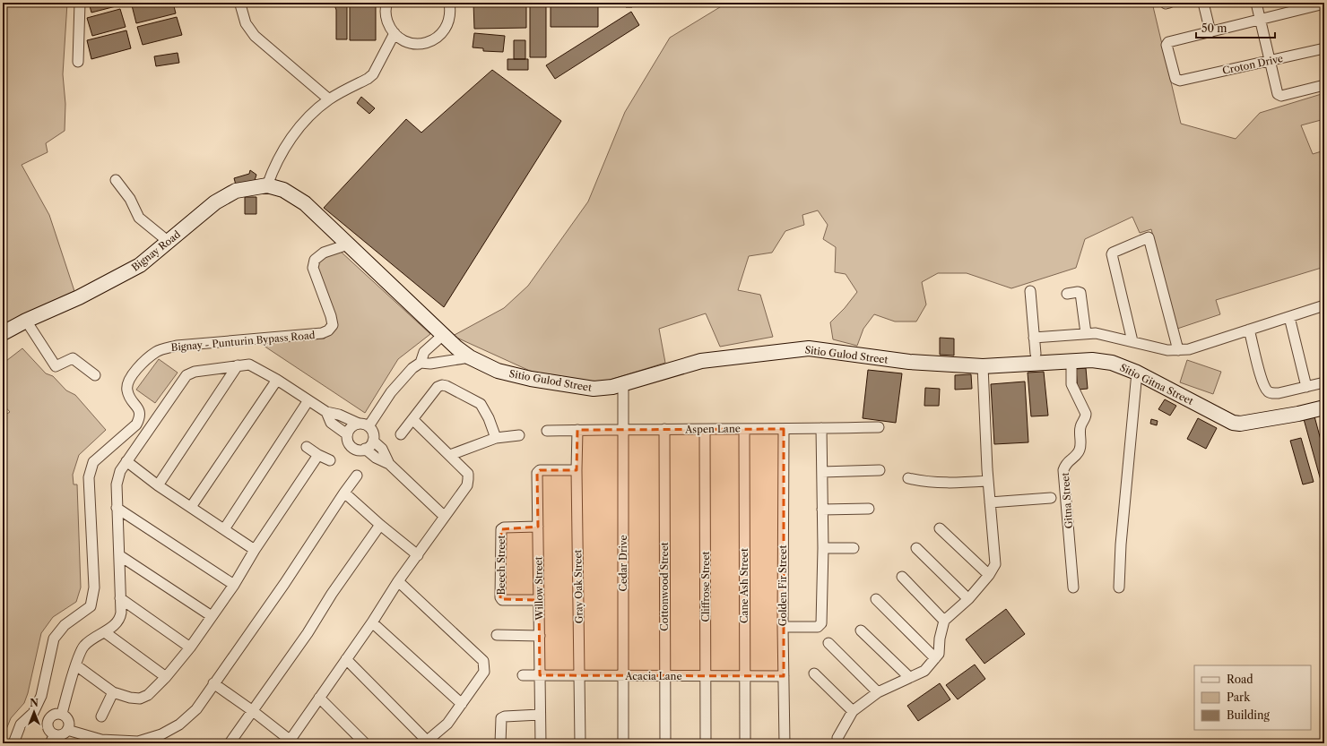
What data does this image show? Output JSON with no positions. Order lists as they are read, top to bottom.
{
  "streets": {
    "main road": ["Bignay Road", "Sitio Gulod Street", "Sitio Gitna Street"],
    "street": [
      "Croton Drive",
      "Bignay - Punturin Bypass Road",
      "Aspen Lane",
      "Gitna Street",
      "Cedar Drive",
      "Beech Street",
      "Cane Ash Street",
      "Golden Fir Street",
      "Gray Oak Street",
      "Cottonwood Street",
      "Cliffrose Street",
      "Willow Street",
      "Acacia Lane"
    ]
  },
  "crossings": [
    ["Bignay Road", "Sitio Gulod Street"],
    ["Bignay - Punturin Bypass Road", "Sitio Gulod Street"],
    ["Sitio Gulod Street", "Sitio Gitna Street"],
    ["Sitio Gulod Street", "Cedar Drive"],
    ["Sitio Gitna Street", "Gitna Street"],
    ["Aspen Lane", "Cedar Drive"],
    ["Aspen Lane", "Cane Ash Street"],
    ["Aspen Lane", "Golden Fir Street"],
    ["Aspen Lane", "Gray Oak Street"],
    ["Aspen Lane", "Cottonwood Street"],
    ["Aspen Lane", "Cliffrose Street"],
    ["Cedar Drive", "Acacia Lane"],
    ["Beech Street", "Willow Street"],
    ["Cane Ash Street", "Acacia Lane"],
    ["Golden Fir Street", "Acacia Lane"],
    ["Gray Oak Street", "Willow Street"],
    ["Gray Oak Street", "Acacia Lane"],
    ["Cottonwood Street", "Acacia Lane"],
    ["Cliffrose Street", "Acacia Lane"],
    ["Willow Street", "Acacia Lane"]
  ],
  "legend": ["Road", "Park", "Building"],
  "scale_bar": "50 m",
  "north": "top"
}
